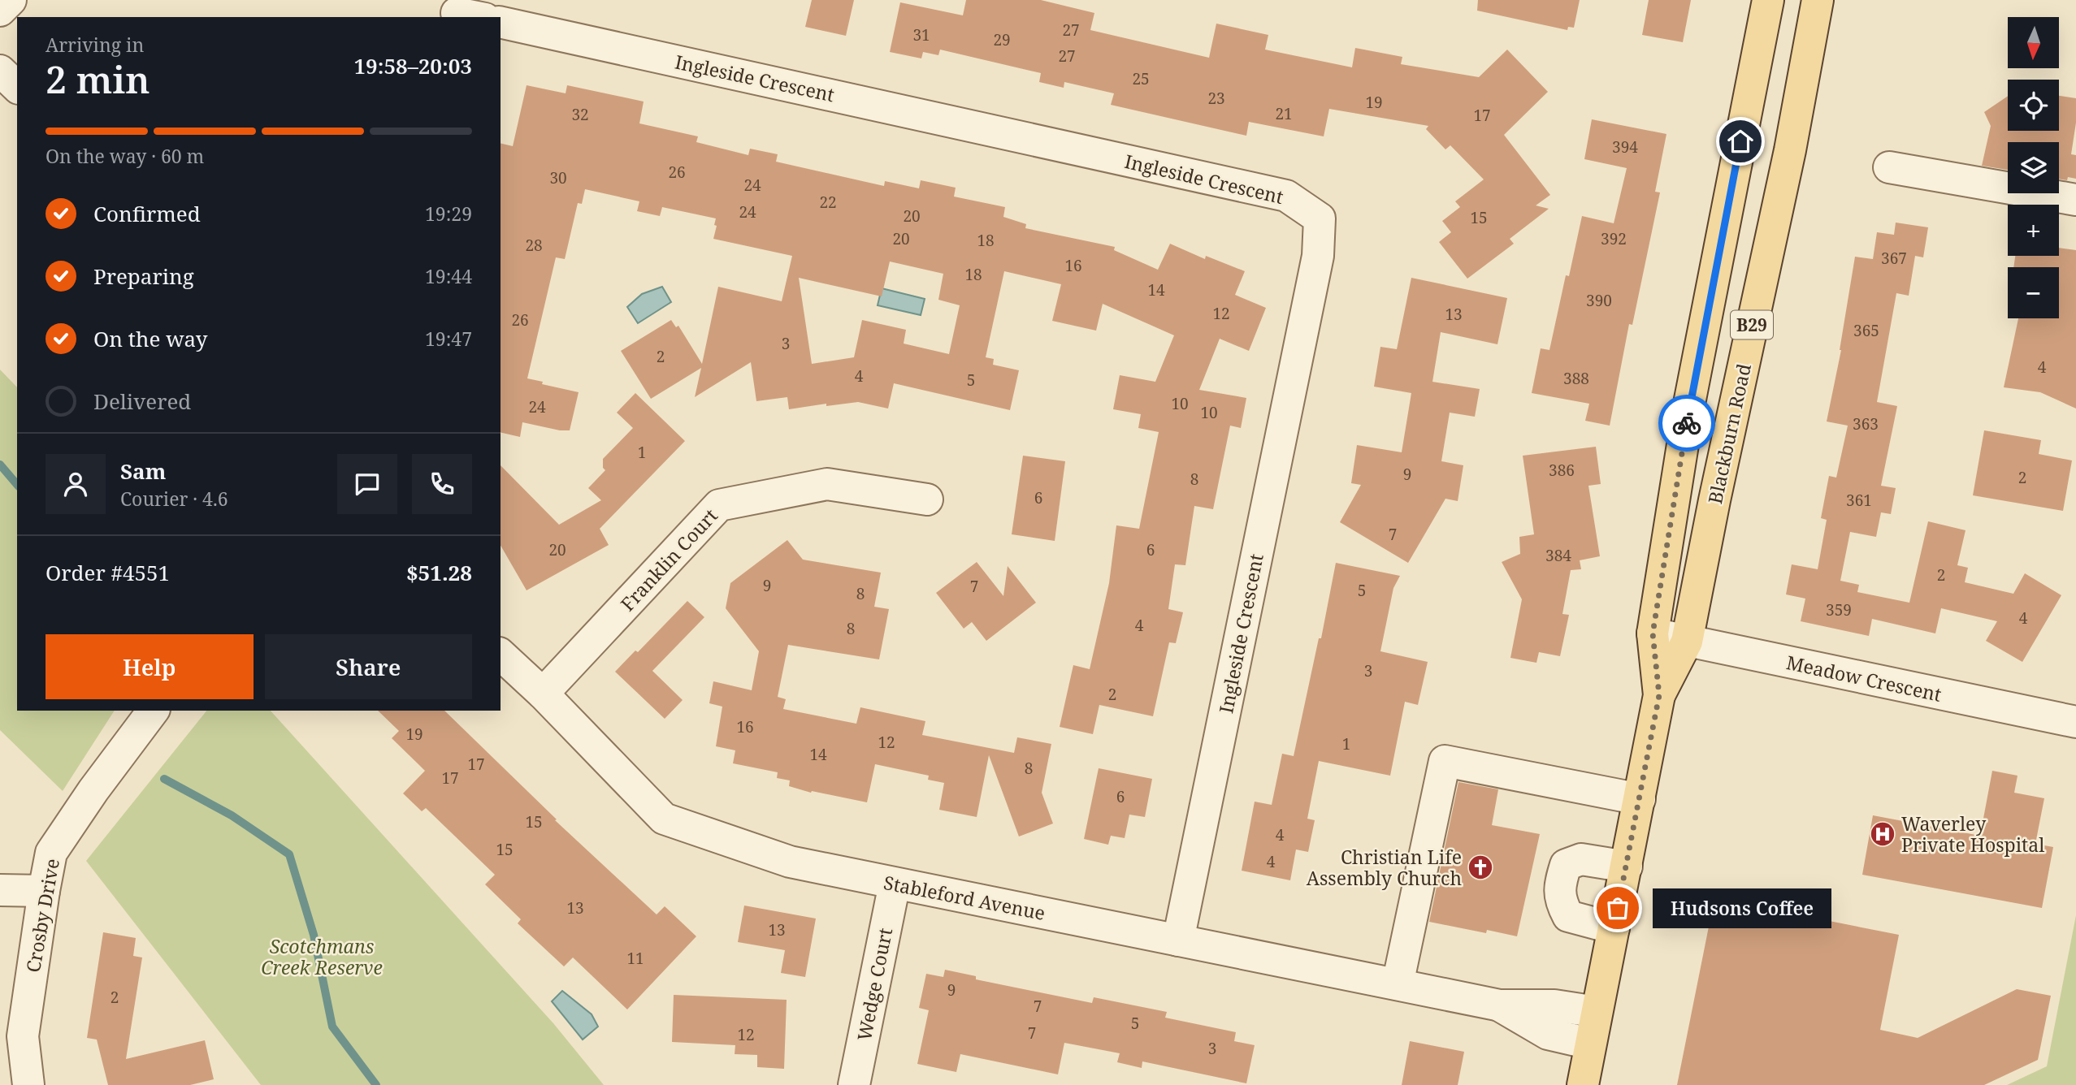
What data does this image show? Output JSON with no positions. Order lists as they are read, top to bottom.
{
  "streets": {
    "main road": ["B29", "Blackburn Road"],
    "street": [
      "Ingleside Crescent",
      "Franklin Court",
      "Meadow Crescent",
      "Stableford Avenue",
      "Crosby Drive",
      "Wedge Court"
    ]
  },
  "crossings": [
    ["Ingleside Crescent", "Stableford Avenue"],
    ["Blackburn Road", "Meadow Crescent"],
    ["Blackburn Road", "Stableford Avenue"],
    ["Franklin Court", "Stableford Avenue"],
    ["Stableford Avenue", "Wedge Court"]
  ],
  "parks": ["Scotchmans Creek Reserve"],
  "places": {
    "hospital": ["Waverley Private Hospital"],
    "church": ["Christian Life Assembly Church"],
    "other": ["Hudsons Coffee"]
  },
  "house_numbers": [
    "27",
    "31",
    "29",
    "27",
    "25",
    "23",
    "19",
    "21",
    "32",
    "17",
    "394",
    "26",
    "30",
    "24",
    "22",
    "24",
    "20",
    "15",
    "20",
    "392",
    "18",
    "28",
    "367",
    "16",
    "18",
    "14",
    "390",
    "12",
    "13",
    "26",
    "365",
    "3",
    "2",
    "4",
    "4",
    "388",
    "5",
    "10",
    "24",
    "10",
    "363",
    "1",
    "386",
    "9",
    "2",
    "8",
    "6",
    "361",
    "7",
    "20",
    "6",
    "384",
    "2",
    "9",
    "7",
    "5",
    "8",
    "359",
    "4",
    "4",
    "8",
    "3",
    "2",
    "16",
    "19",
    "12",
    "1",
    "14",
    "17",
    "8",
    "17",
    "6",
    "15",
    "4",
    "15",
    "4",
    "13",
    "13",
    "11",
    "9",
    "2",
    "7",
    "5",
    "7",
    "12",
    "3"
  ],
  "north": "bottom",
  "page": {
    "map_buttons": ["+", "−"],
    "heading": ["2 min", "Arriving in", "19:58–20:03"],
    "panel": [
      "Sam",
      "Courier · 4.6",
      "Order #4551",
      "$51.28"
    ],
    "bar": "On the way · 60 m",
    "list": [
      ["Confirmed", "19:29"],
      ["Preparing", "19:44"],
      ["On the way", "19:47"],
      "Delivered"
    ],
    "buttons": ["Help", "Share"],
    "bubble": "Hudsons Coffee"
  }
}
